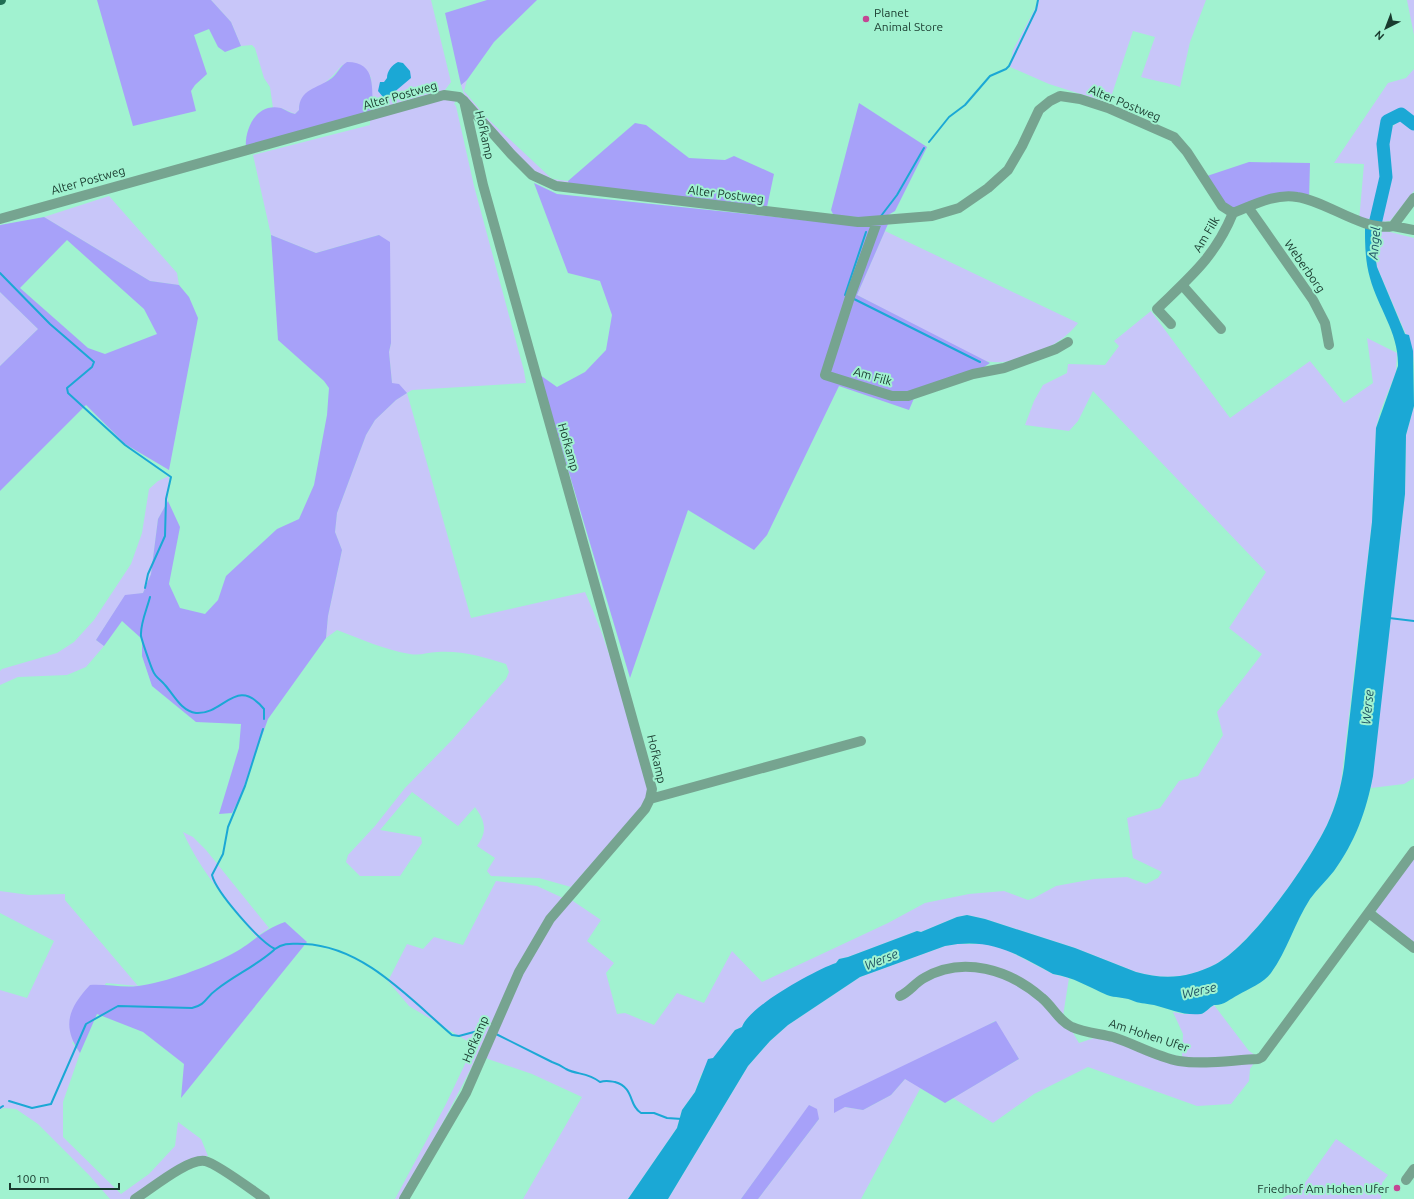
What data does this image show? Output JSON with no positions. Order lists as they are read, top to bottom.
{
  "streets": {
    "street": [
      "Alter Postweg",
      "Hofkamp",
      "Am Filk",
      "Weberborg",
      "Am Hohen Ufer"
    ]
  },
  "crossings": [
    ["Alter Postweg", "Hofkamp"],
    ["Alter Postweg", "Am Filk"]
  ],
  "water": ["Angel", "Werse"],
  "places": ["Planet Animal Store", "Friedhof Am Hohen Ufer"],
  "scale_bar": "100 m",
  "north": "bottom left"
}
